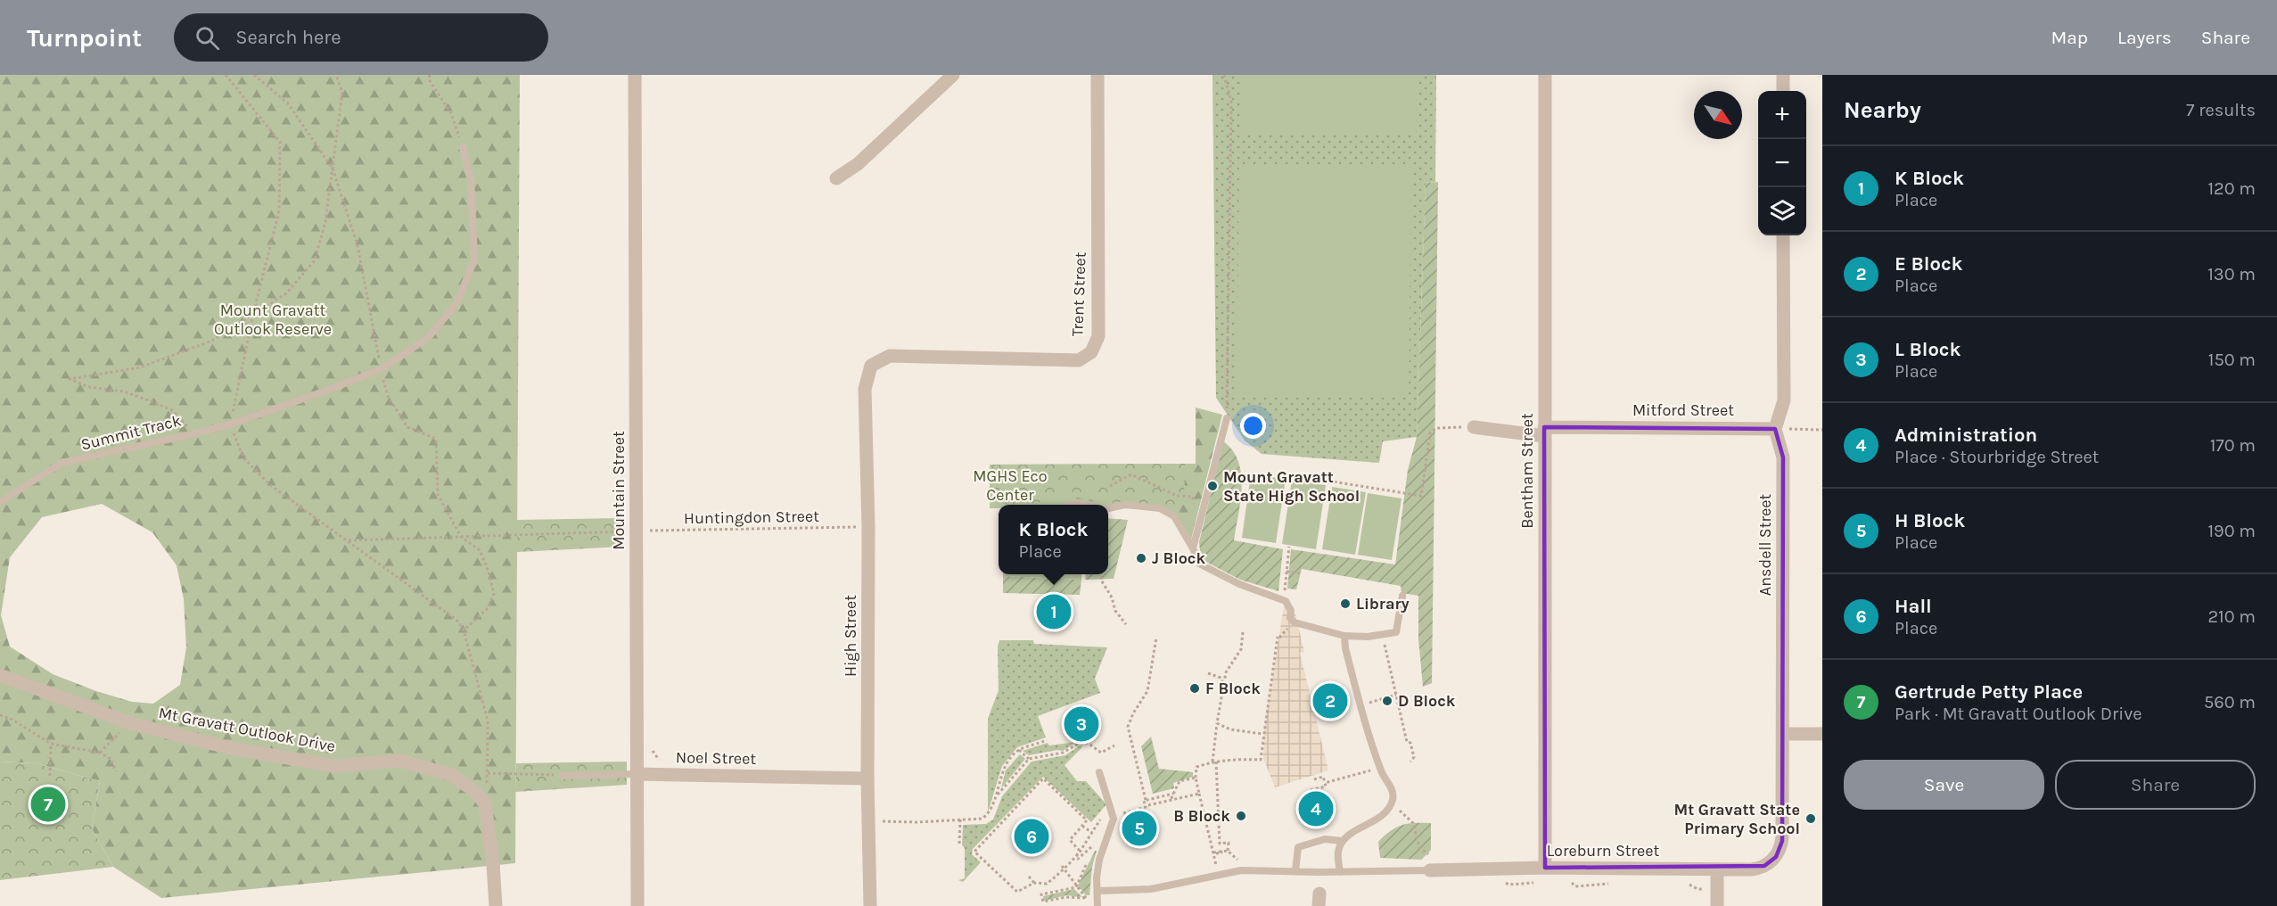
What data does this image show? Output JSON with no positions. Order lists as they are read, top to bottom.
{
  "streets": {
    "street": [
      "Trent Street",
      "Mitford Street",
      "Bentham Street",
      "Mountain Street",
      "Ansdell Street",
      "High Street",
      "Mt Gravatt Outlook Drive",
      "Noel Street",
      "Loreburn Street"
    ],
    "lane": ["Summit Track"],
    "path": ["Huntingdon Street"]
  },
  "crossings": [
    ["Trent Street", "High Street"],
    ["Mitford Street", "Bentham Street"],
    ["Mitford Street", "Ansdell Street"],
    ["Bentham Street", "Loreburn Street"],
    ["Mountain Street", "Huntingdon Street"],
    ["Mountain Street", "Noel Street"],
    ["Huntingdon Street", "High Street"],
    ["Ansdell Street", "Loreburn Street"],
    ["High Street", "Noel Street"]
  ],
  "parks": ["Mount Gravatt Outlook Reserve", "MGHS Eco Center"],
  "places": [
    "Mount Gravatt State High School",
    "J Block",
    "Library",
    "F Block",
    "D Block",
    "B Block",
    "Mt Gravatt State Primary School"
  ],
  "north": "bottom right",
  "page": {
    "header": "Turnpoint",
    "search": "Search here",
    "nav": ["Map", "Layers", "Share"],
    "heading": ["Nearby", "7 results"],
    "map_buttons": ["+", "−"],
    "list": [
      {
        "mark": "1",
        "name": "K Block",
        "note": "Place",
        "value": "120 m"
      },
      {
        "mark": "2",
        "name": "E Block",
        "note": "Place",
        "value": "130 m"
      },
      {
        "mark": "3",
        "name": "L Block",
        "note": "Place",
        "value": "150 m"
      },
      {
        "mark": "4",
        "name": "Administration",
        "note": "Place · Stourbridge Street",
        "value": "170 m"
      },
      {
        "mark": "5",
        "name": "H Block",
        "note": "Place",
        "value": "190 m"
      },
      {
        "mark": "6",
        "name": "Hall",
        "note": "Place",
        "value": "210 m"
      },
      {
        "mark": "7",
        "name": "Gertrude Petty Place",
        "note": "Park · Mt Gravatt Outlook Drive",
        "value": "560 m"
      }
    ],
    "popup": ["K Block", "Place"],
    "pins": [
      "1",
      "2",
      "3",
      "7",
      "4",
      "5",
      "6"
    ],
    "buttons": ["Save", "Share"]
  }
}
